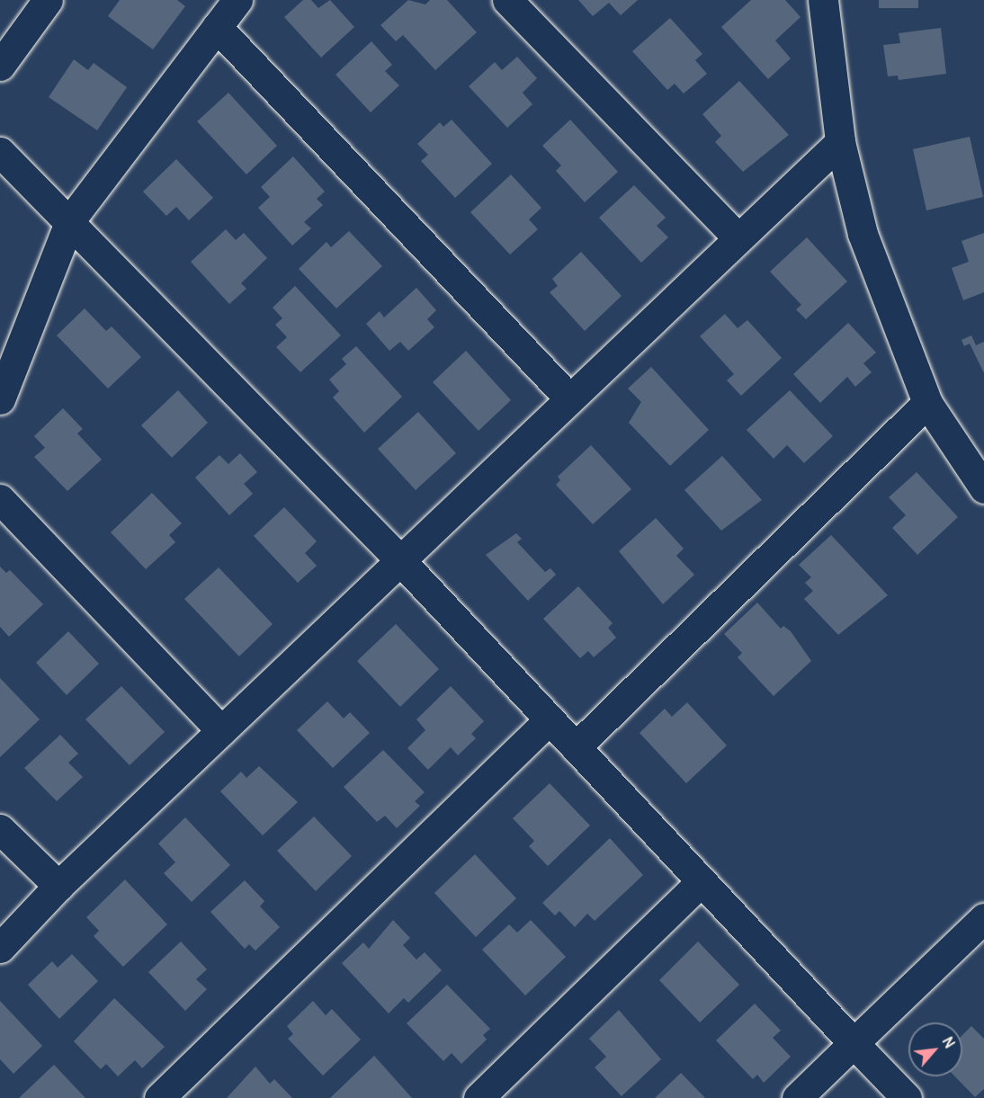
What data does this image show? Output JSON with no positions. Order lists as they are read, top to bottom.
{
  "north": "top right"
}
